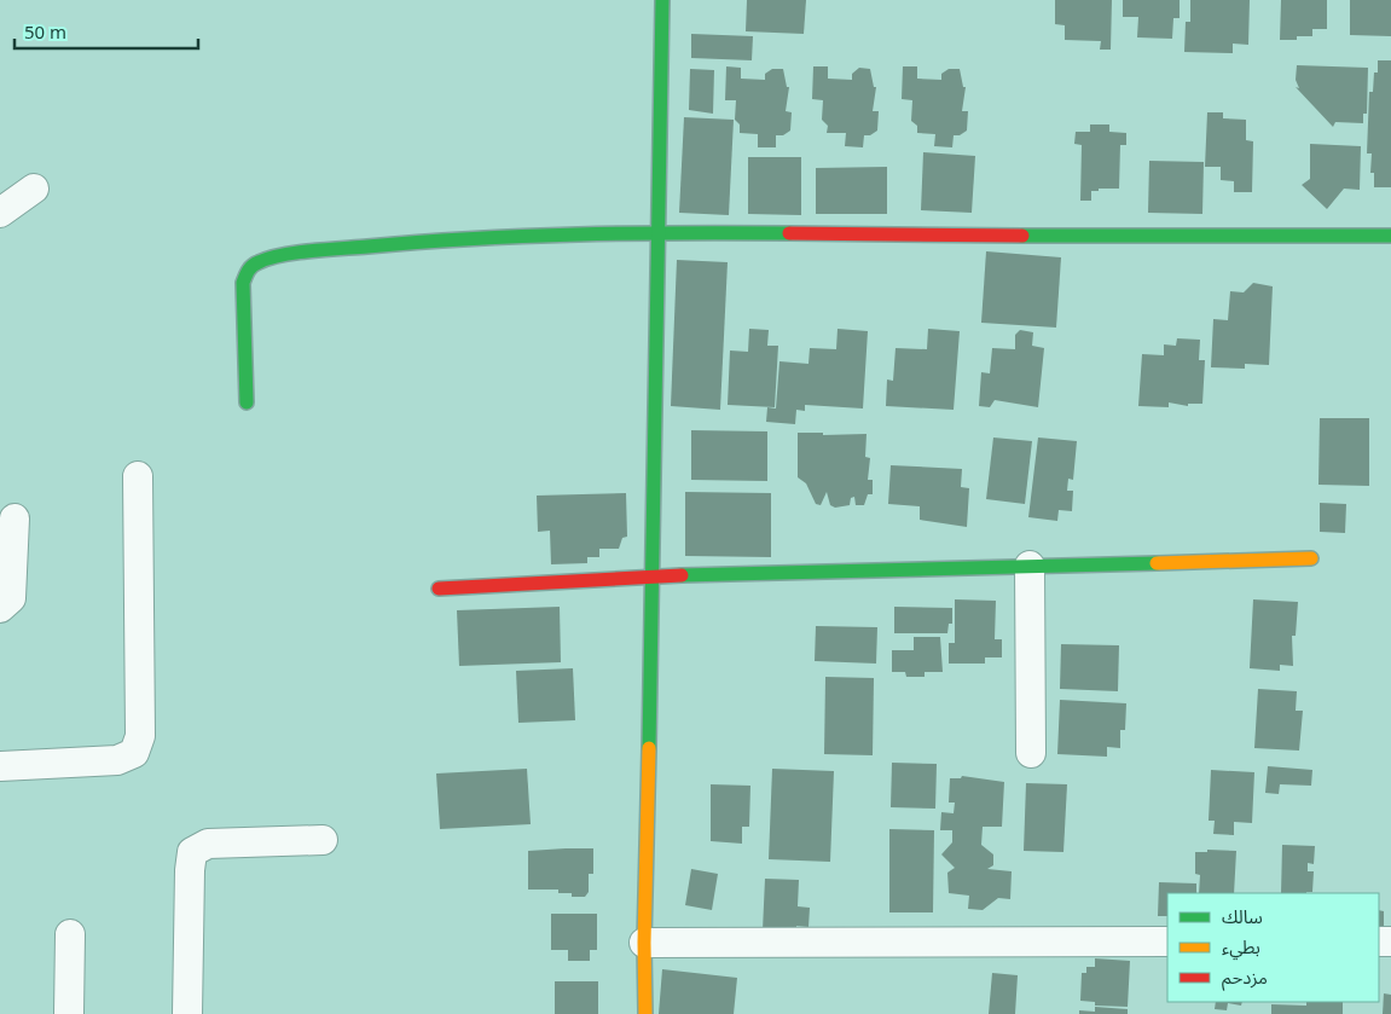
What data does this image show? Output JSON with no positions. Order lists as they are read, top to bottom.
{
  "legend": ["سالك", "بطيء", "مزدحم"],
  "scale_bar": "50 m"
}
